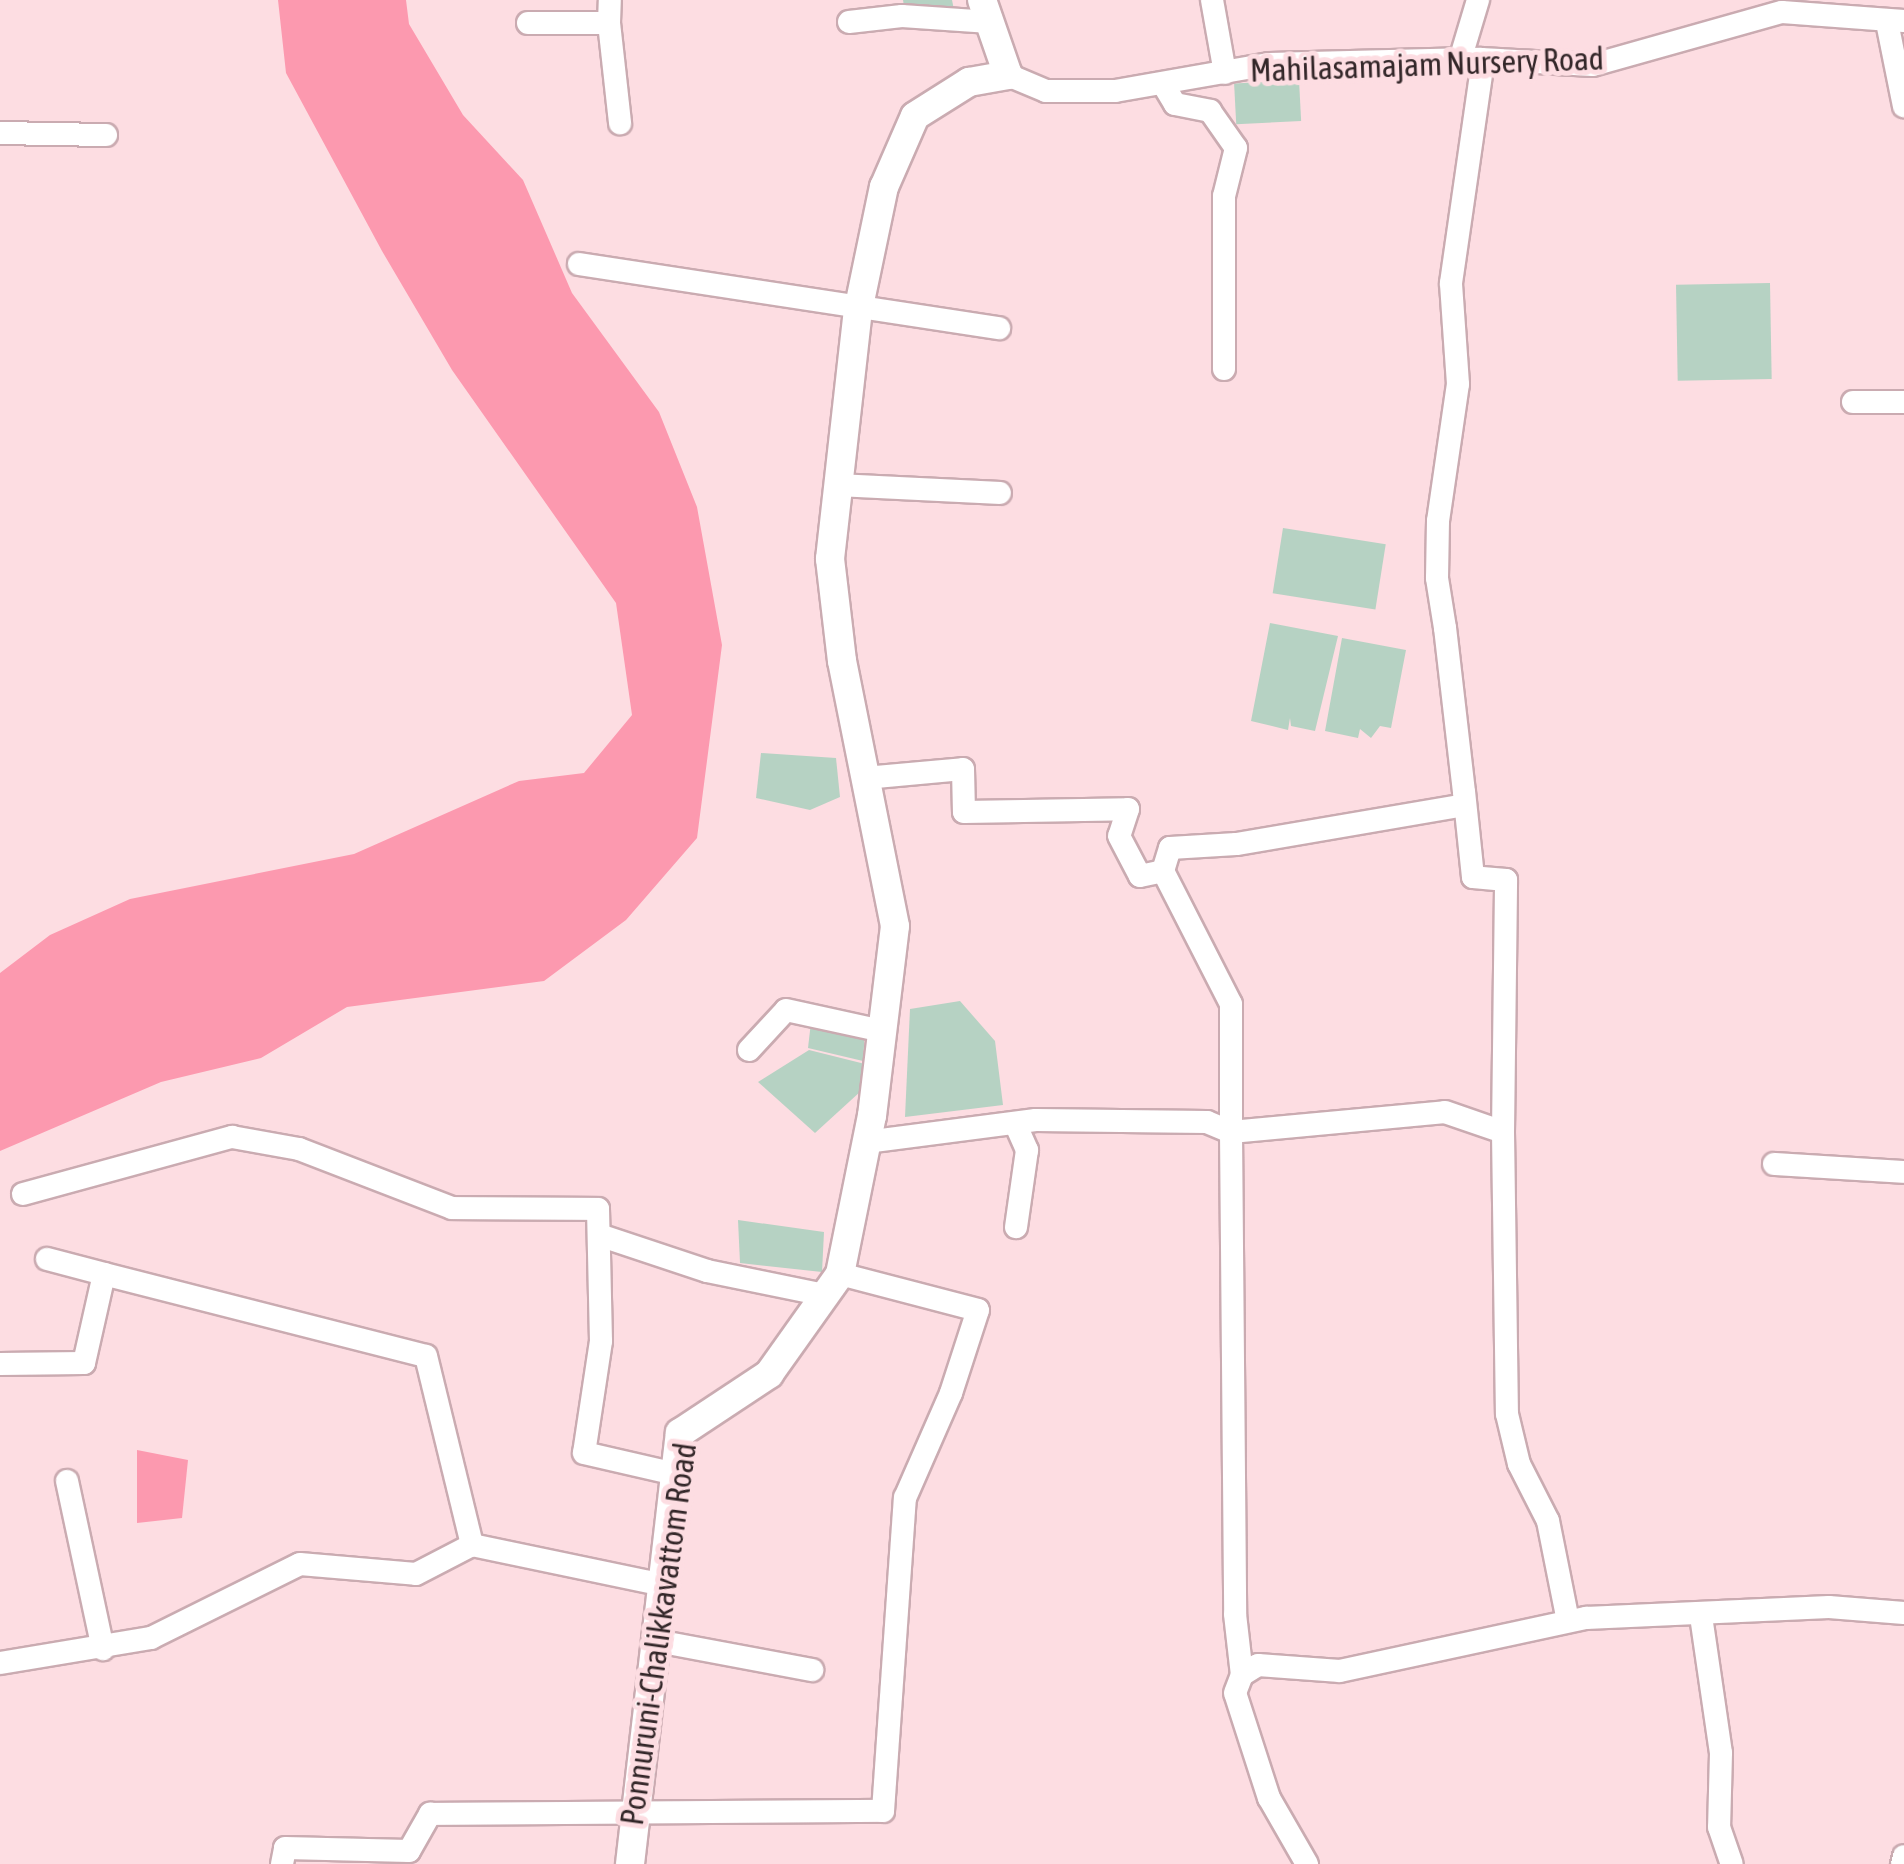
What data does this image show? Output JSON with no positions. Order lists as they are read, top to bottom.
{
  "streets": {
    "street": ["Mahilasamajam Nursery Road", "Ponnuruni-Chalikkavattom Road"]
  },
  "crossings": [
    ["Mahilasamajam Nursery Road", "Ponnuruni-Chalikkavattom Road"]
  ]
}
